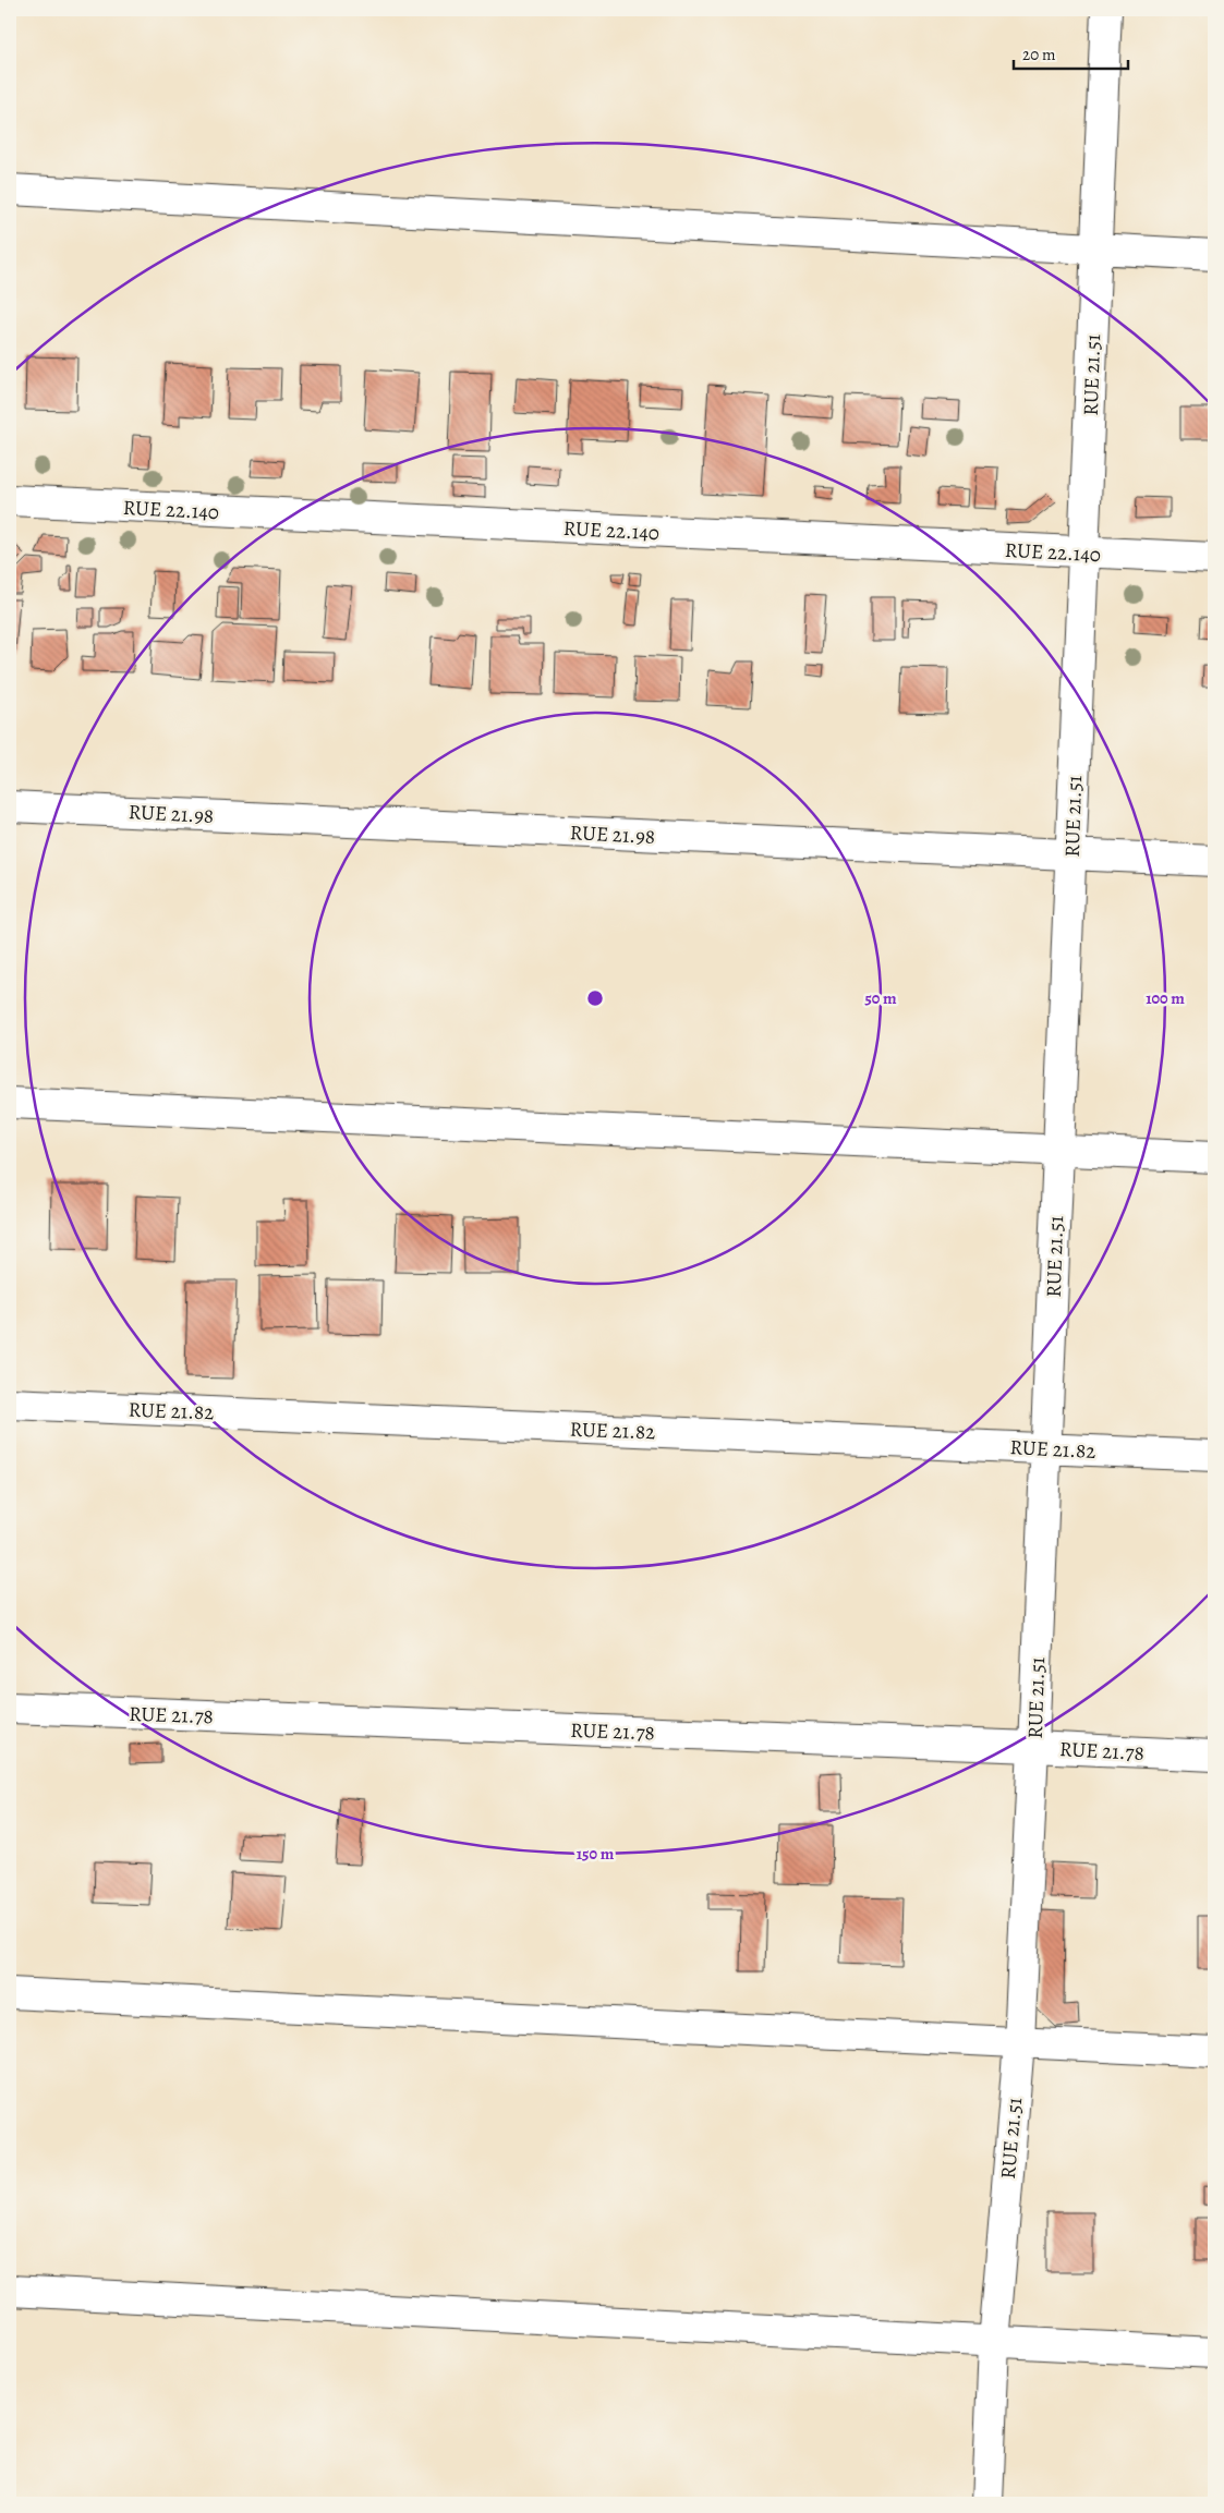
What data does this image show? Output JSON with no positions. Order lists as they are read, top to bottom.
{
  "streets": {
    "street": [
      "RUE 21.51",
      "RUE 22.140",
      "RUE 21.98",
      "RUE 21.82",
      "RUE 21.78"
    ]
  },
  "crossings": [
    ["RUE 21.51", "RUE 22.140"],
    ["RUE 21.51", "RUE 21.98"],
    ["RUE 21.51", "RUE 21.82"],
    ["RUE 21.51", "RUE 21.78"]
  ],
  "scale_bar": "20 m",
  "rings": ["50 m", "100 m", "150 m"]
}
